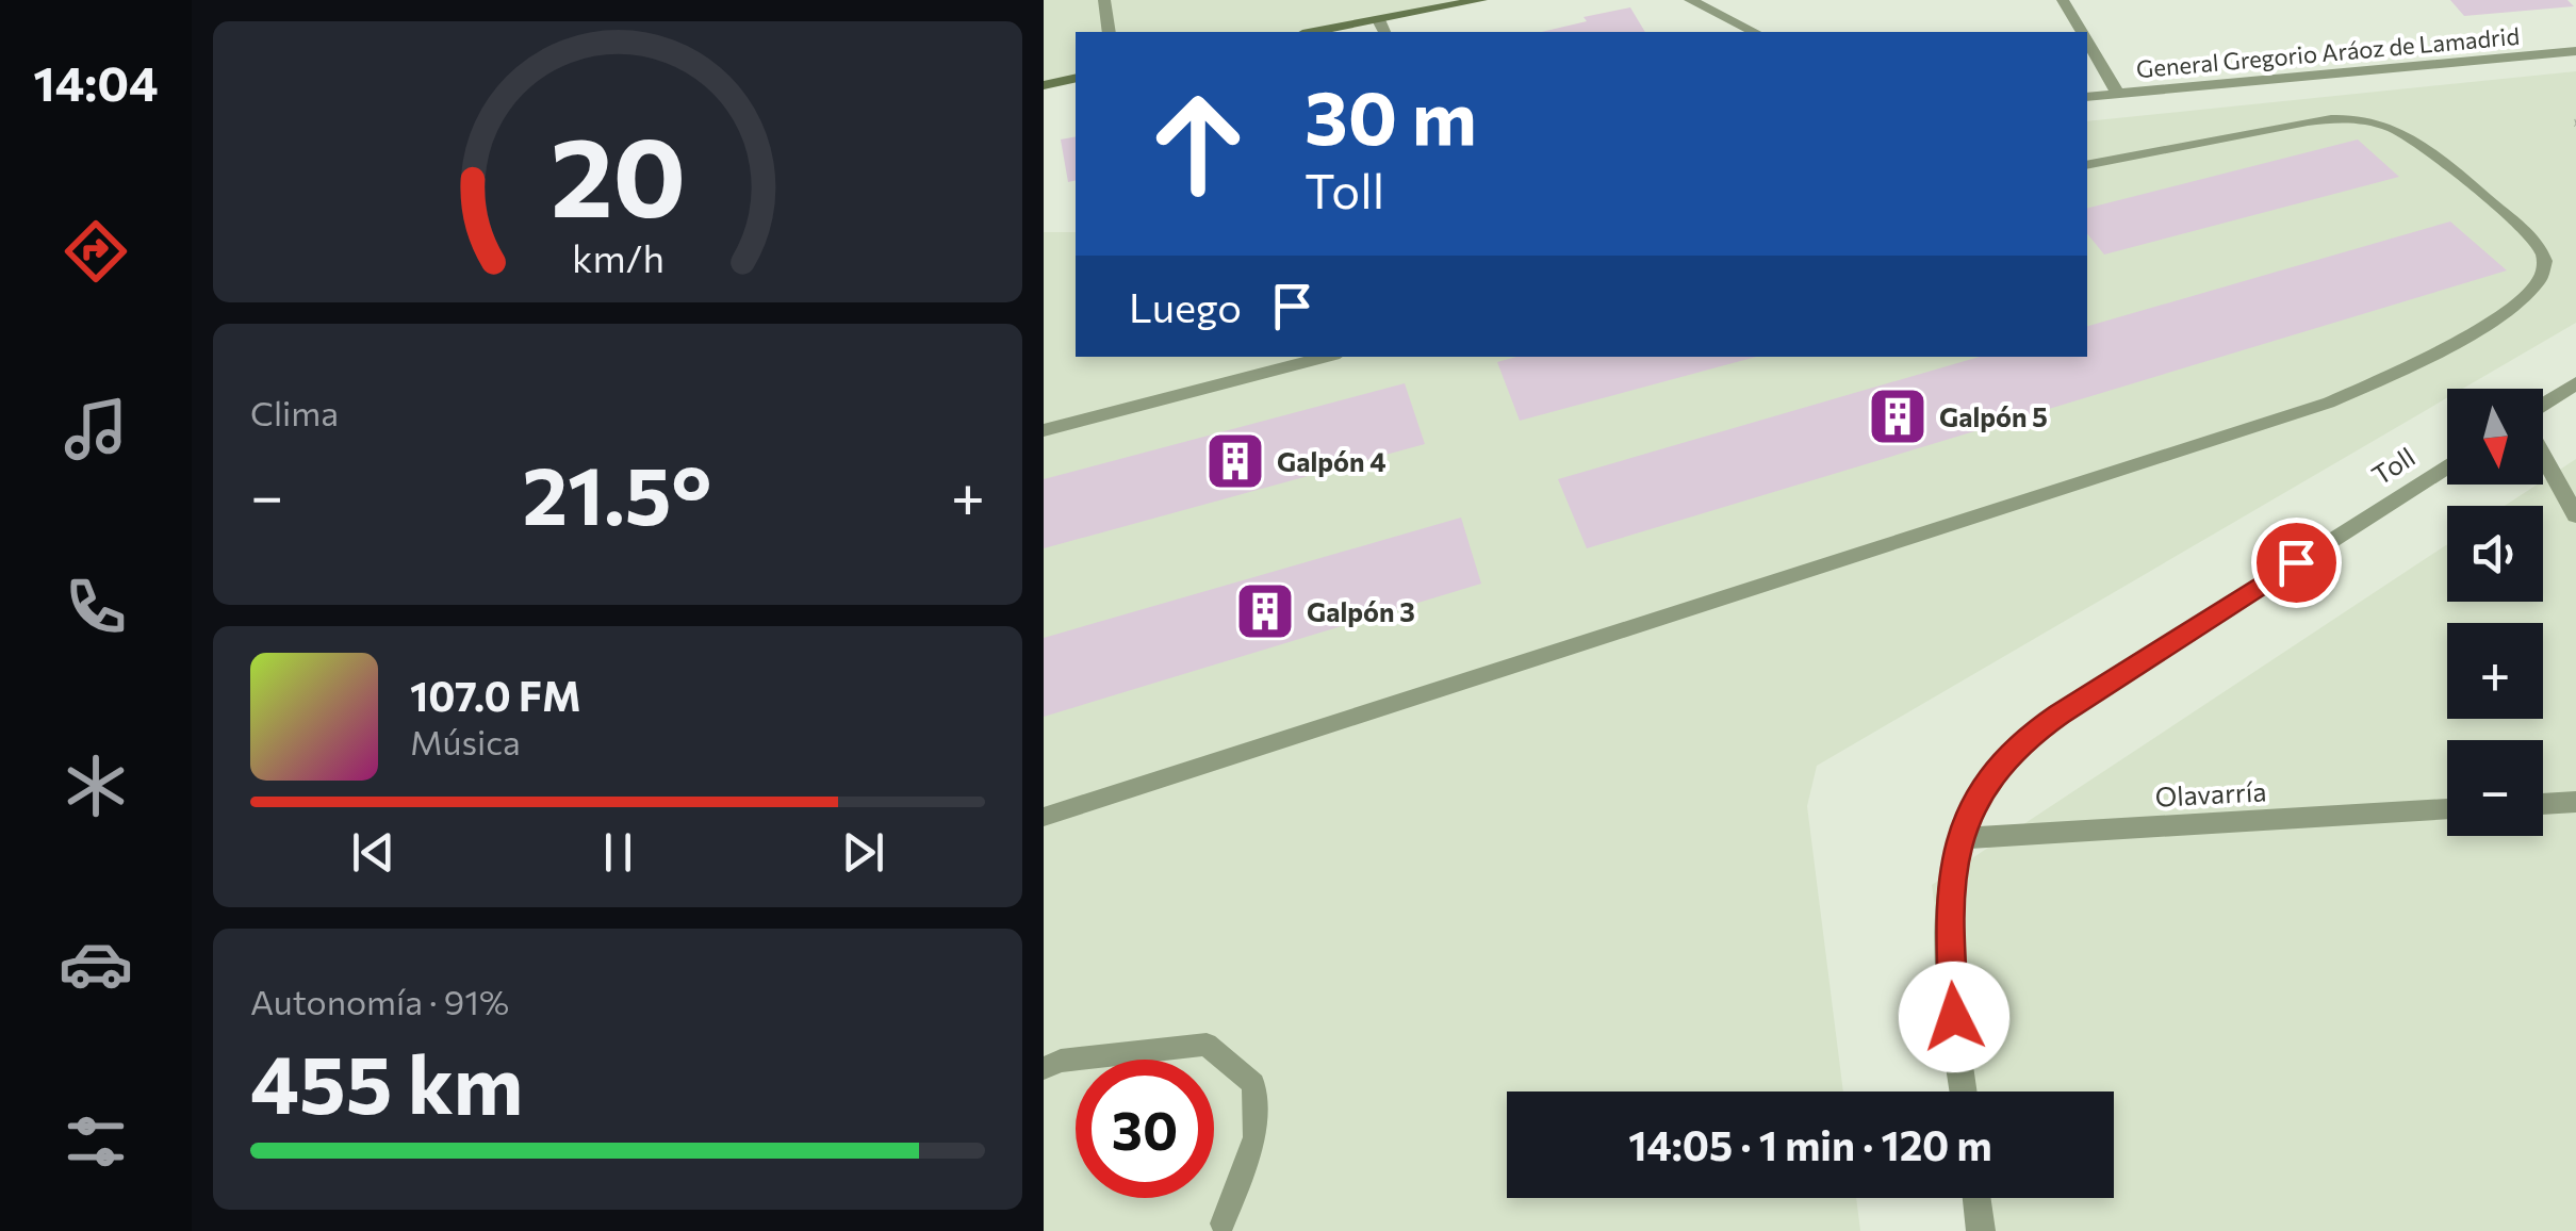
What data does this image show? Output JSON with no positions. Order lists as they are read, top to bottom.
{
  "streets": {
    "street": ["General Gregorio Aráoz de Lamadrid", "Toll", "Olavarría"]
  },
  "crossings": [
    ["Toll", "Olavarría"]
  ],
  "places": {
    "building": ["Galpón 5", "Galpón 4", "Galpón 3"]
  },
  "north": "bottom",
  "page": {
    "tabs": "14:04",
    "turn": ["30 m", "Toll"],
    "then": "Luego",
    "tile": [
      "Clima",
      ["Autonomía · 91%", "455 km"]
    ],
    "map_buttons": ["+", "−"],
    "heat": ["−", "21.5°", "+"],
    "song": ["107.0 FM", "Música"],
    "limit": "30",
    "trip": "14:05 · 1 min · 120 m",
    "gauge": ["20", "km/h"]
  }
}
